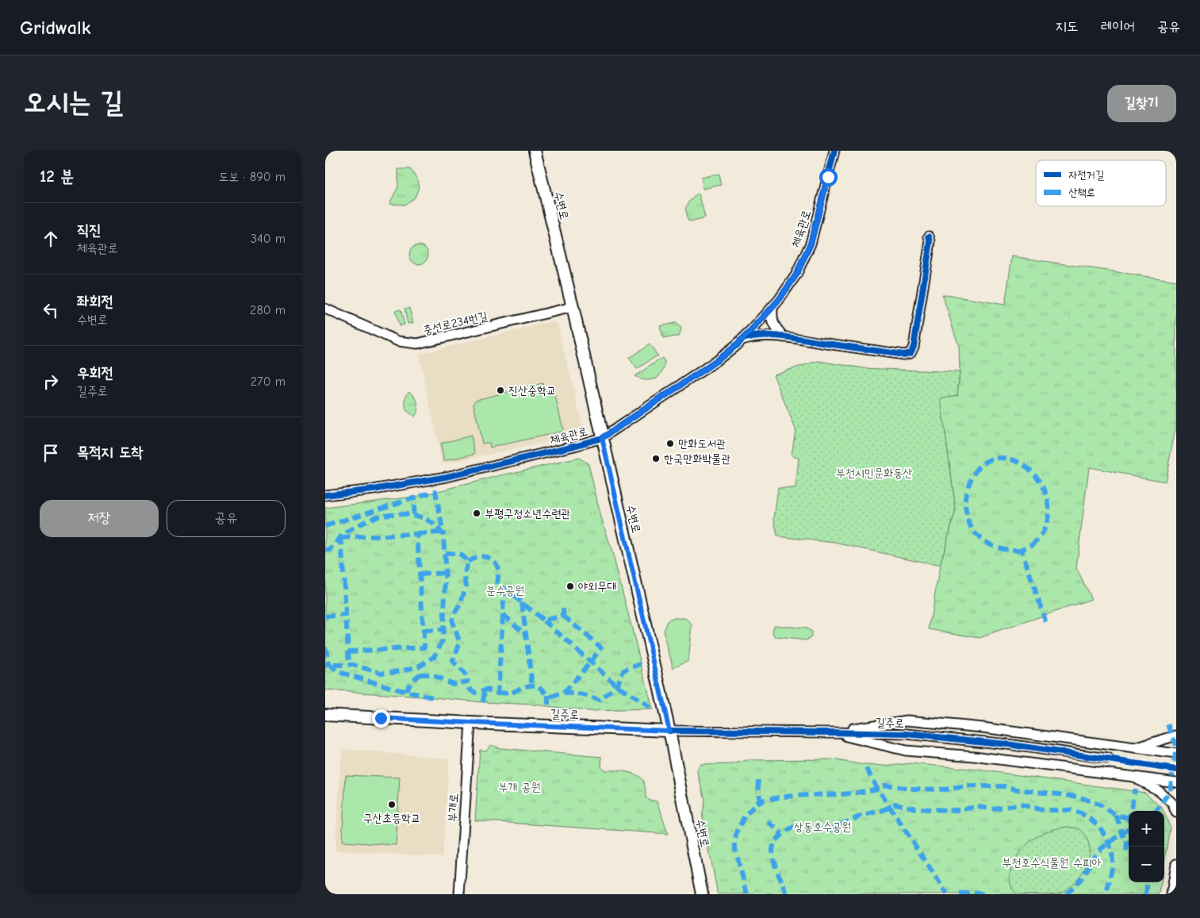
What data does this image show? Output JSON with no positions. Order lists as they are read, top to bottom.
{
  "streets": {
    "main road": ["수변로", "길주로"],
    "street": ["체육관로", "충선로234번길", "부개로"]
  },
  "crossings": [
    ["수변로", "체육관로"],
    ["수변로", "충선로234번길"],
    ["수변로", "길주로"],
    ["길주로", "부개로"]
  ],
  "parks": [
    "부천시민문화동산",
    "분수공원",
    "부개 공원",
    "상동호수공원",
    "부천호수식물원 수피아"
  ],
  "places": [
    "진산중학교",
    "만화도서관",
    "한국만화박물관",
    "부평구청소년수련관",
    "야외무대",
    "구산초등학교"
  ],
  "legend": ["자전거길", "산책로"],
  "page": {
    "header": "Gridwalk",
    "nav": ["지도", "레이어", "공유"],
    "buttons": [
      "길찾기",
      ["저장", "공유"]
    ],
    "title": "오시는 길",
    "heading": ["12 분", "도보 · 890 m"],
    "list": [
      ["직진", "체육관로", "340 m"],
      ["좌회전", "수변로", "280 m"],
      ["우회전", "길주로", "270 m"],
      "목적지 도착"
    ],
    "map_buttons": ["+", "−"]
  }
}
